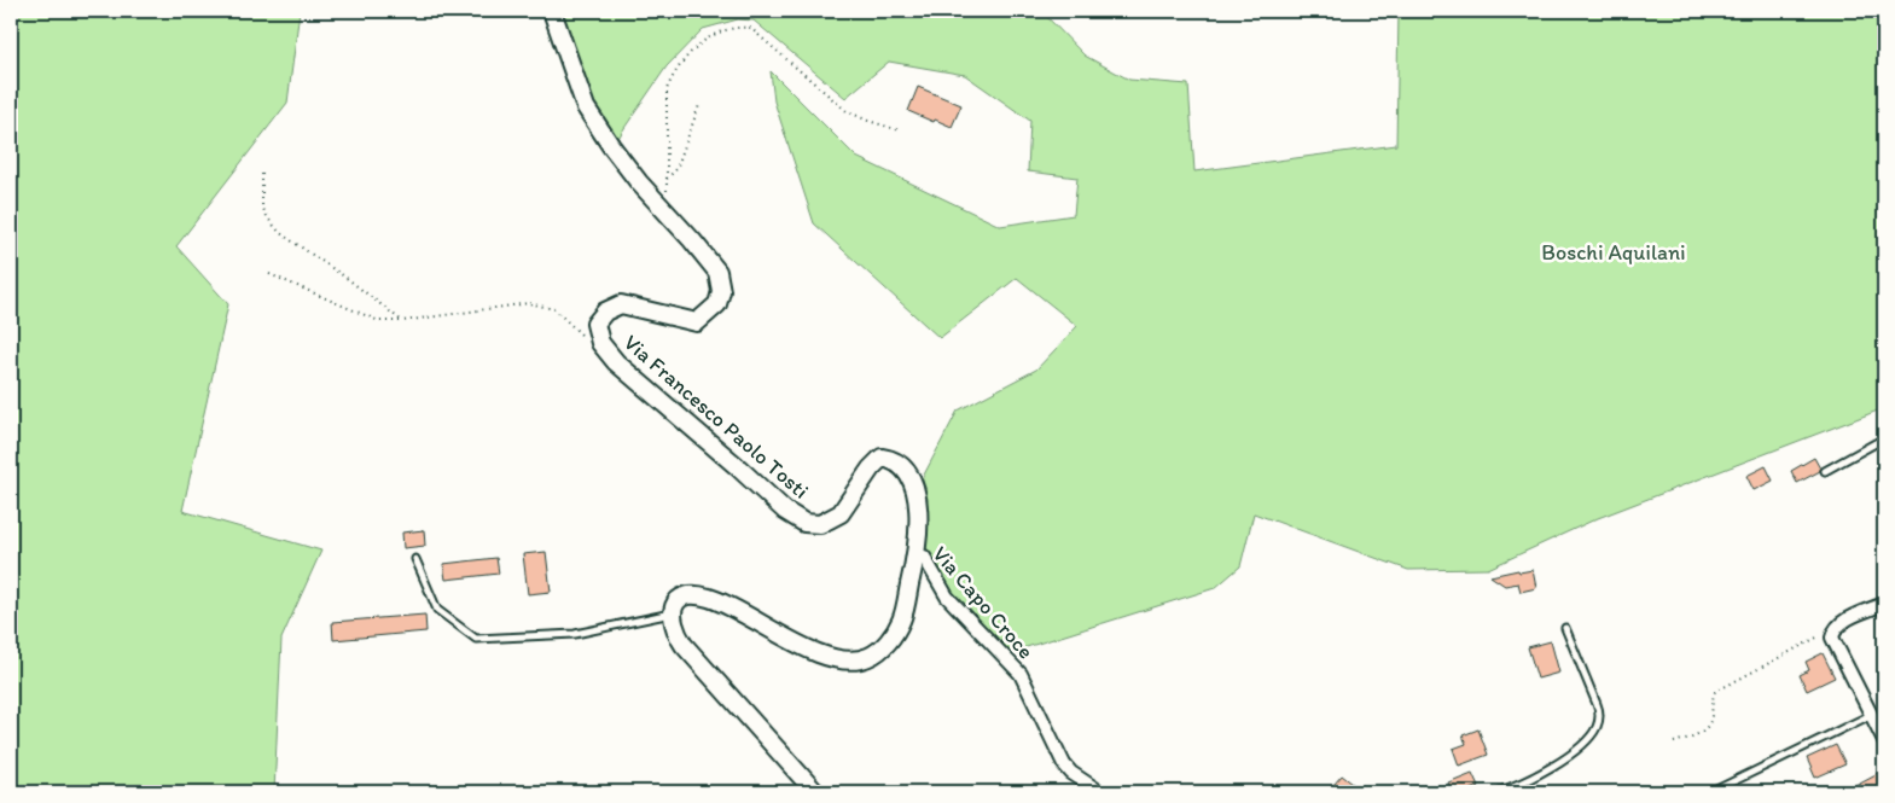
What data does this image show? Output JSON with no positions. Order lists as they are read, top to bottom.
{
  "streets": {
    "main road": ["Via Francesco Paolo Tosti"],
    "street": ["Via Capo Croce"]
  },
  "crossings": [
    ["Via Francesco Paolo Tosti", "Via Capo Croce"]
  ],
  "parks": ["Boschi Aquilani"]
}
